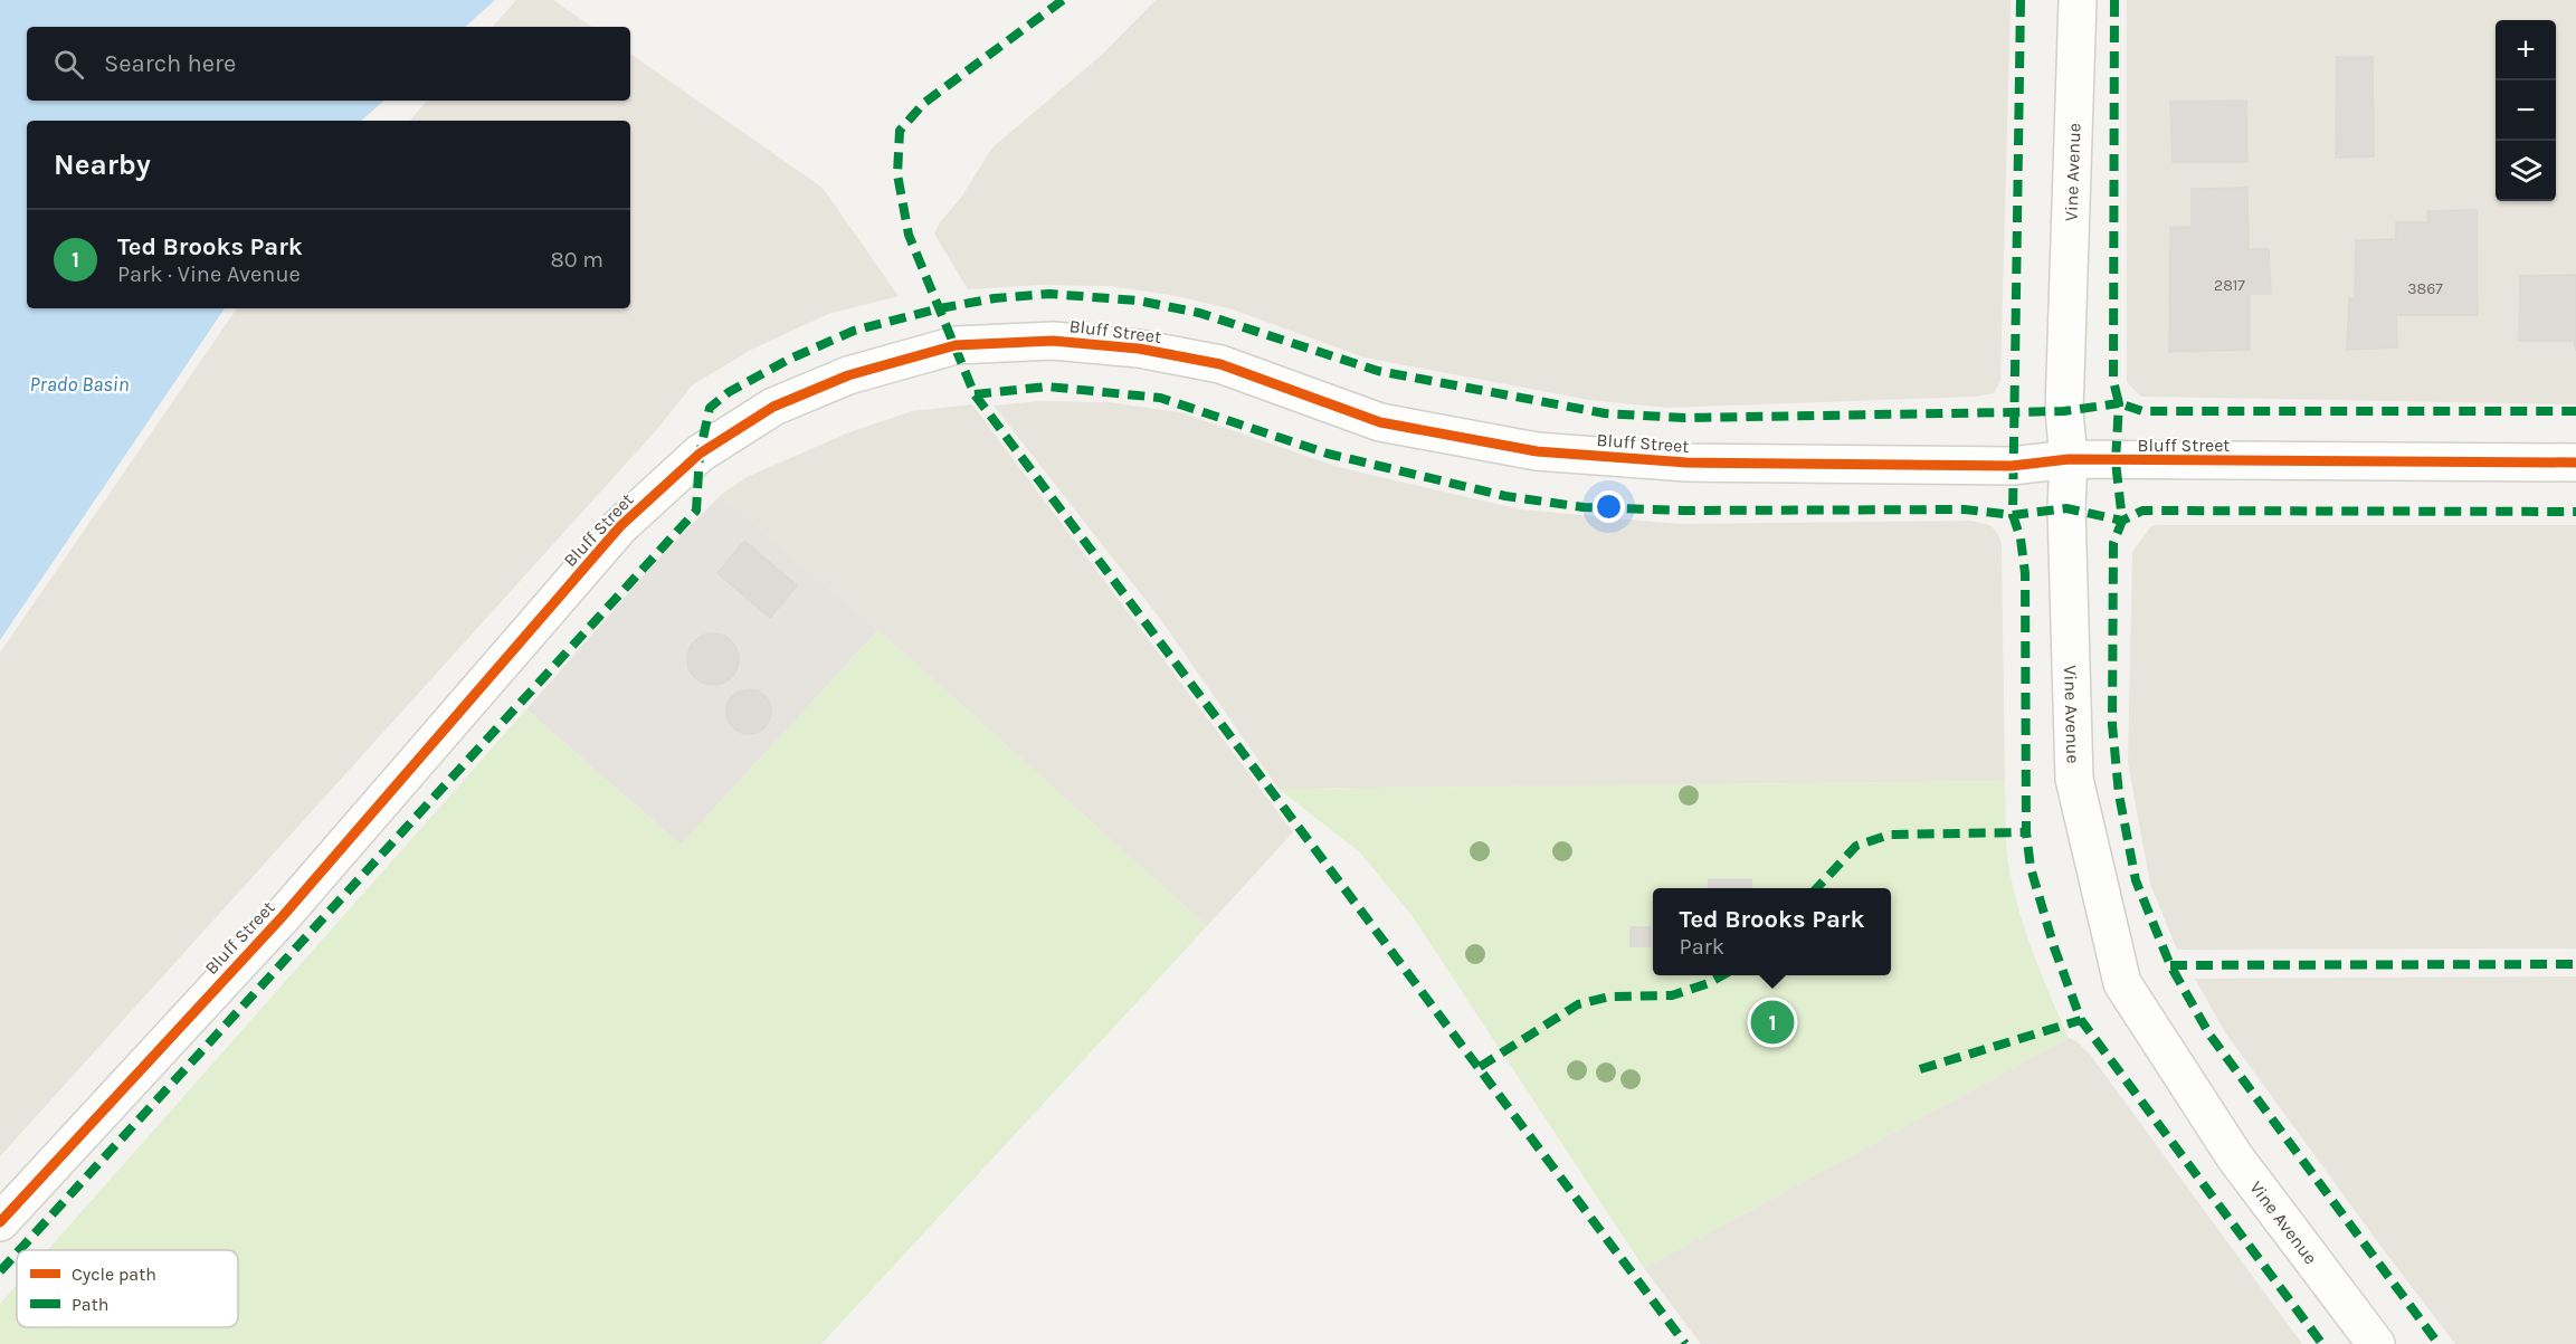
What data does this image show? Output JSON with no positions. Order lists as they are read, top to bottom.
{
  "streets": {
    "street": ["Vine Avenue", "Bluff Street"]
  },
  "crossings": [
    ["Vine Avenue", "Bluff Street"]
  ],
  "water": ["Prado Basin"],
  "house_numbers": ["2817", "3867"],
  "legend": ["Cycle path", "Path"],
  "page": {
    "map_buttons": ["+", "−"],
    "search": "Search here",
    "heading": "Nearby",
    "list": [
      {
        "mark": "1",
        "name": "Ted Brooks Park",
        "note": "Park · Vine Avenue",
        "value": "80 m"
      }
    ],
    "popup": ["Ted Brooks Park", "Park"],
    "pins": "1"
  }
}
